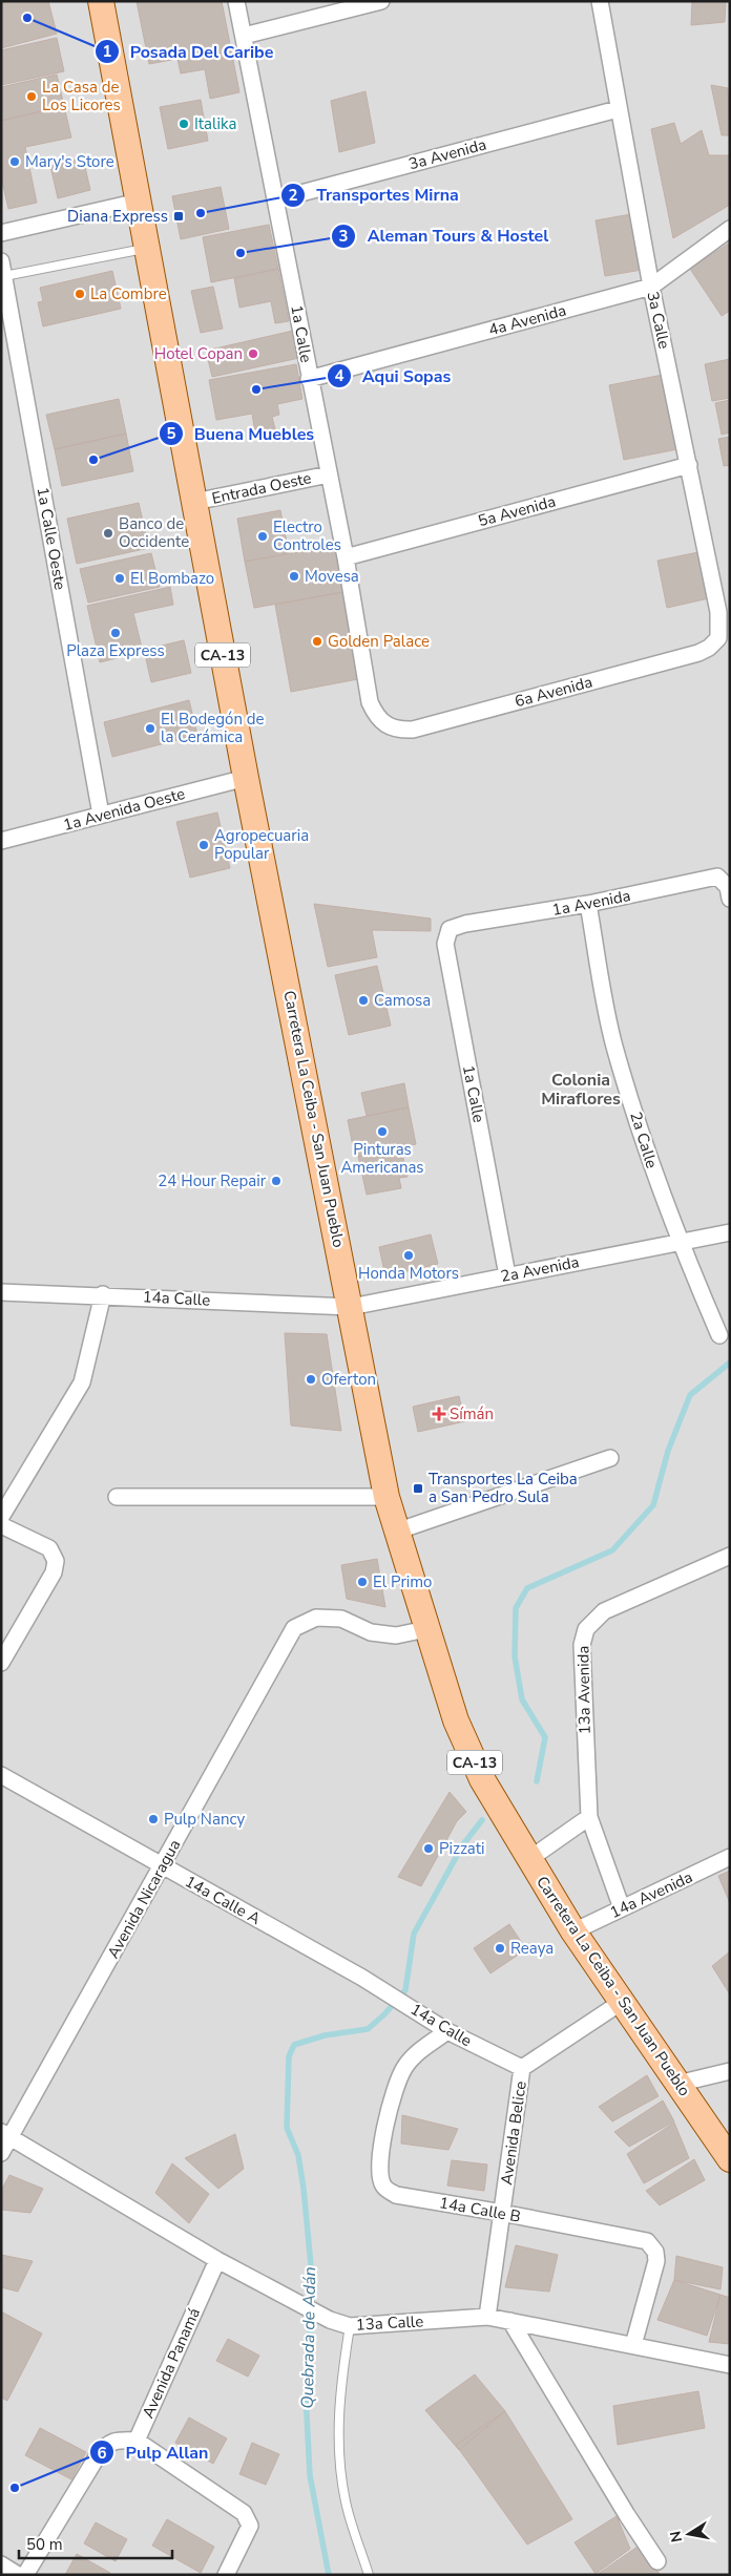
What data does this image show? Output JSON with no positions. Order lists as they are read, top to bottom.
{
  "streets": {
    "main road": ["CA-13", "Carretera La Ceiba - San Juan Pueblo"],
    "street": [
      "3a Avenida",
      "4a Avenida",
      "3a Calle",
      "1a Calle",
      "Entrada Oeste",
      "5a Avenida",
      "1a Calle Oeste",
      "6a Avenida",
      "1a Avenida Oeste",
      "1a Avenida",
      "2a Calle",
      "2a Avenida",
      "14a Calle",
      "13a Avenida",
      "14a Avenida",
      "Avenida Nicaragua",
      "14a Calle A",
      "Avenida Belice",
      "14a Calle B",
      "13a Calle",
      "Avenida Panamá"
    ]
  },
  "crossings": [
    ["3a Avenida", "3a Calle"],
    ["3a Avenida", "1a Calle"],
    ["4a Avenida", "3a Calle"],
    ["4a Avenida", "1a Calle"],
    ["3a Calle", "5a Avenida"],
    ["3a Calle", "6a Avenida"],
    ["1a Calle", "Entrada Oeste"],
    ["1a Calle", "5a Avenida"],
    ["1a Calle", "6a Avenida"],
    ["1a Calle", "1a Avenida"],
    ["1a Calle", "2a Avenida"],
    ["Entrada Oeste", "Carretera La Ceiba - San Juan Pueblo"],
    ["1a Calle Oeste", "1a Avenida Oeste"],
    ["1a Avenida Oeste", "Carretera La Ceiba - San Juan Pueblo"],
    ["1a Avenida", "2a Calle"],
    ["Carretera La Ceiba - San Juan Pueblo", "2a Avenida"],
    ["Carretera La Ceiba - San Juan Pueblo", "14a Calle"],
    ["Carretera La Ceiba - San Juan Pueblo", "14a Avenida"],
    ["Carretera La Ceiba - San Juan Pueblo", "Avenida Nicaragua"],
    ["Carretera La Ceiba - San Juan Pueblo", "Avenida Belice"],
    ["2a Calle", "2a Avenida"],
    ["2a Avenida", "14a Calle"],
    ["14a Calle", "14a Calle A"],
    ["14a Calle", "Avenida Belice"],
    ["14a Calle", "14a Calle B"],
    ["13a Avenida", "14a Avenida"],
    ["Avenida Nicaragua", "14a Calle A"],
    ["Avenida Nicaragua", "13a Calle"],
    ["Avenida Belice", "14a Calle B"],
    ["Avenida Belice", "13a Calle"],
    ["14a Calle B", "13a Calle"],
    ["13a Calle", "Avenida Panamá"]
  ],
  "districts": ["Colonia Miraflores"],
  "water": ["Quebrada de Adán"],
  "places": {
    "other": [
      "Posada Del Caribe",
      "La Casa de Los Licores",
      "Italika",
      "Mary's Store",
      "Transportes Mirna",
      "Aleman Tours & Hostel",
      "La Combre",
      "Hotel Copan",
      "Aqui Sopas",
      "Buena Muebles",
      "Banco de Occidente",
      "Electro Controles",
      "Movesa",
      "El Bombazo",
      "Plaza Express",
      "Golden Palace",
      "El Bodegón de la Cerámica",
      "Agropecuaria Popular",
      "Camosa",
      "Pinturas Americanas",
      "24 Hour Repair",
      "Honda Motors",
      "Oferton",
      "El Primo",
      "Pulp Nancy",
      "Pizzati",
      "Reaya",
      "Pulp Allan"
    ],
    "transit": ["Diana Express", "Transportes La Ceiba a San Pedro Sula"],
    "health": ["Símán"]
  },
  "scale_bar": "50 m",
  "north": "left"
}
